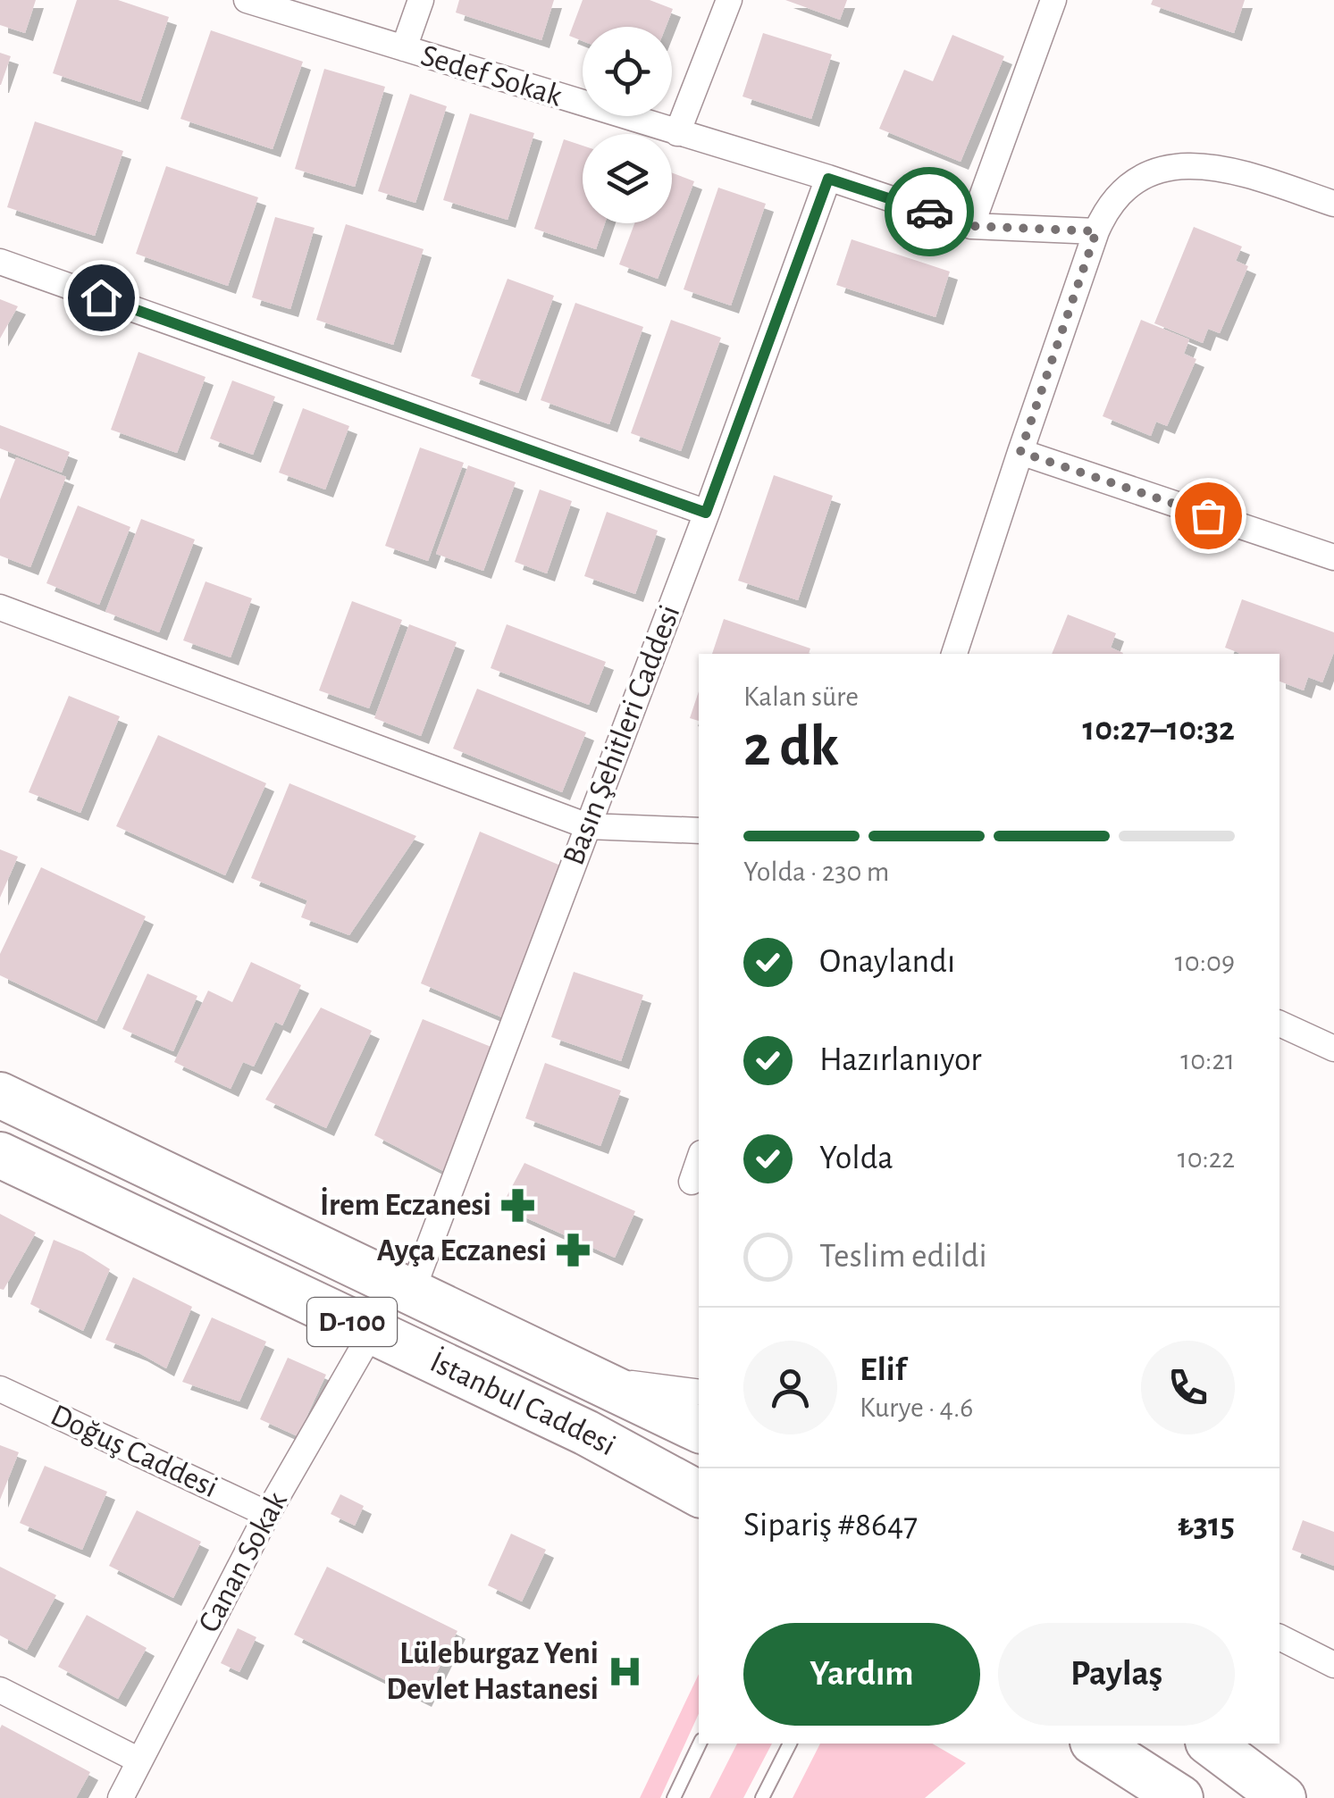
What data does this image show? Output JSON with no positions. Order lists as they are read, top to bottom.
{
  "streets": {
    "highway": ["D-100", "İstanbul Caddesi"],
    "street": [
      "Sedef Sokak",
      "Basın Şehitleri Caddesi",
      "Doğuş Caddesi",
      "Canan Sokak"
    ]
  },
  "crossings": [
    ["Sedef Sokak", "Basın Şehitleri Caddesi"],
    ["Basın Şehitleri Caddesi", "İstanbul Caddesi"],
    ["İstanbul Caddesi", "Canan Sokak"],
    ["Doğuş Caddesi", "Canan Sokak"]
  ],
  "places": {
    "pharmacy": ["İrem Eczanesi", "Ayça Eczanesi"],
    "hospital": ["Lüleburgaz Yeni Devlet Hastanesi"]
  },
  "page": {
    "heading": ["2 dk", "Kalan süre", "10:27–10:32"],
    "panel": [
      "Elif",
      "Kurye · 4.6",
      "Sipariş #8647",
      "₺315"
    ],
    "bar": "Yolda · 230 m",
    "list": [
      ["Onaylandı", "10:09"],
      ["Hazırlanıyor", "10:21"],
      ["Yolda", "10:22"],
      "Teslim edildi"
    ],
    "buttons": ["Yardım", "Paylaş"]
  }
}
